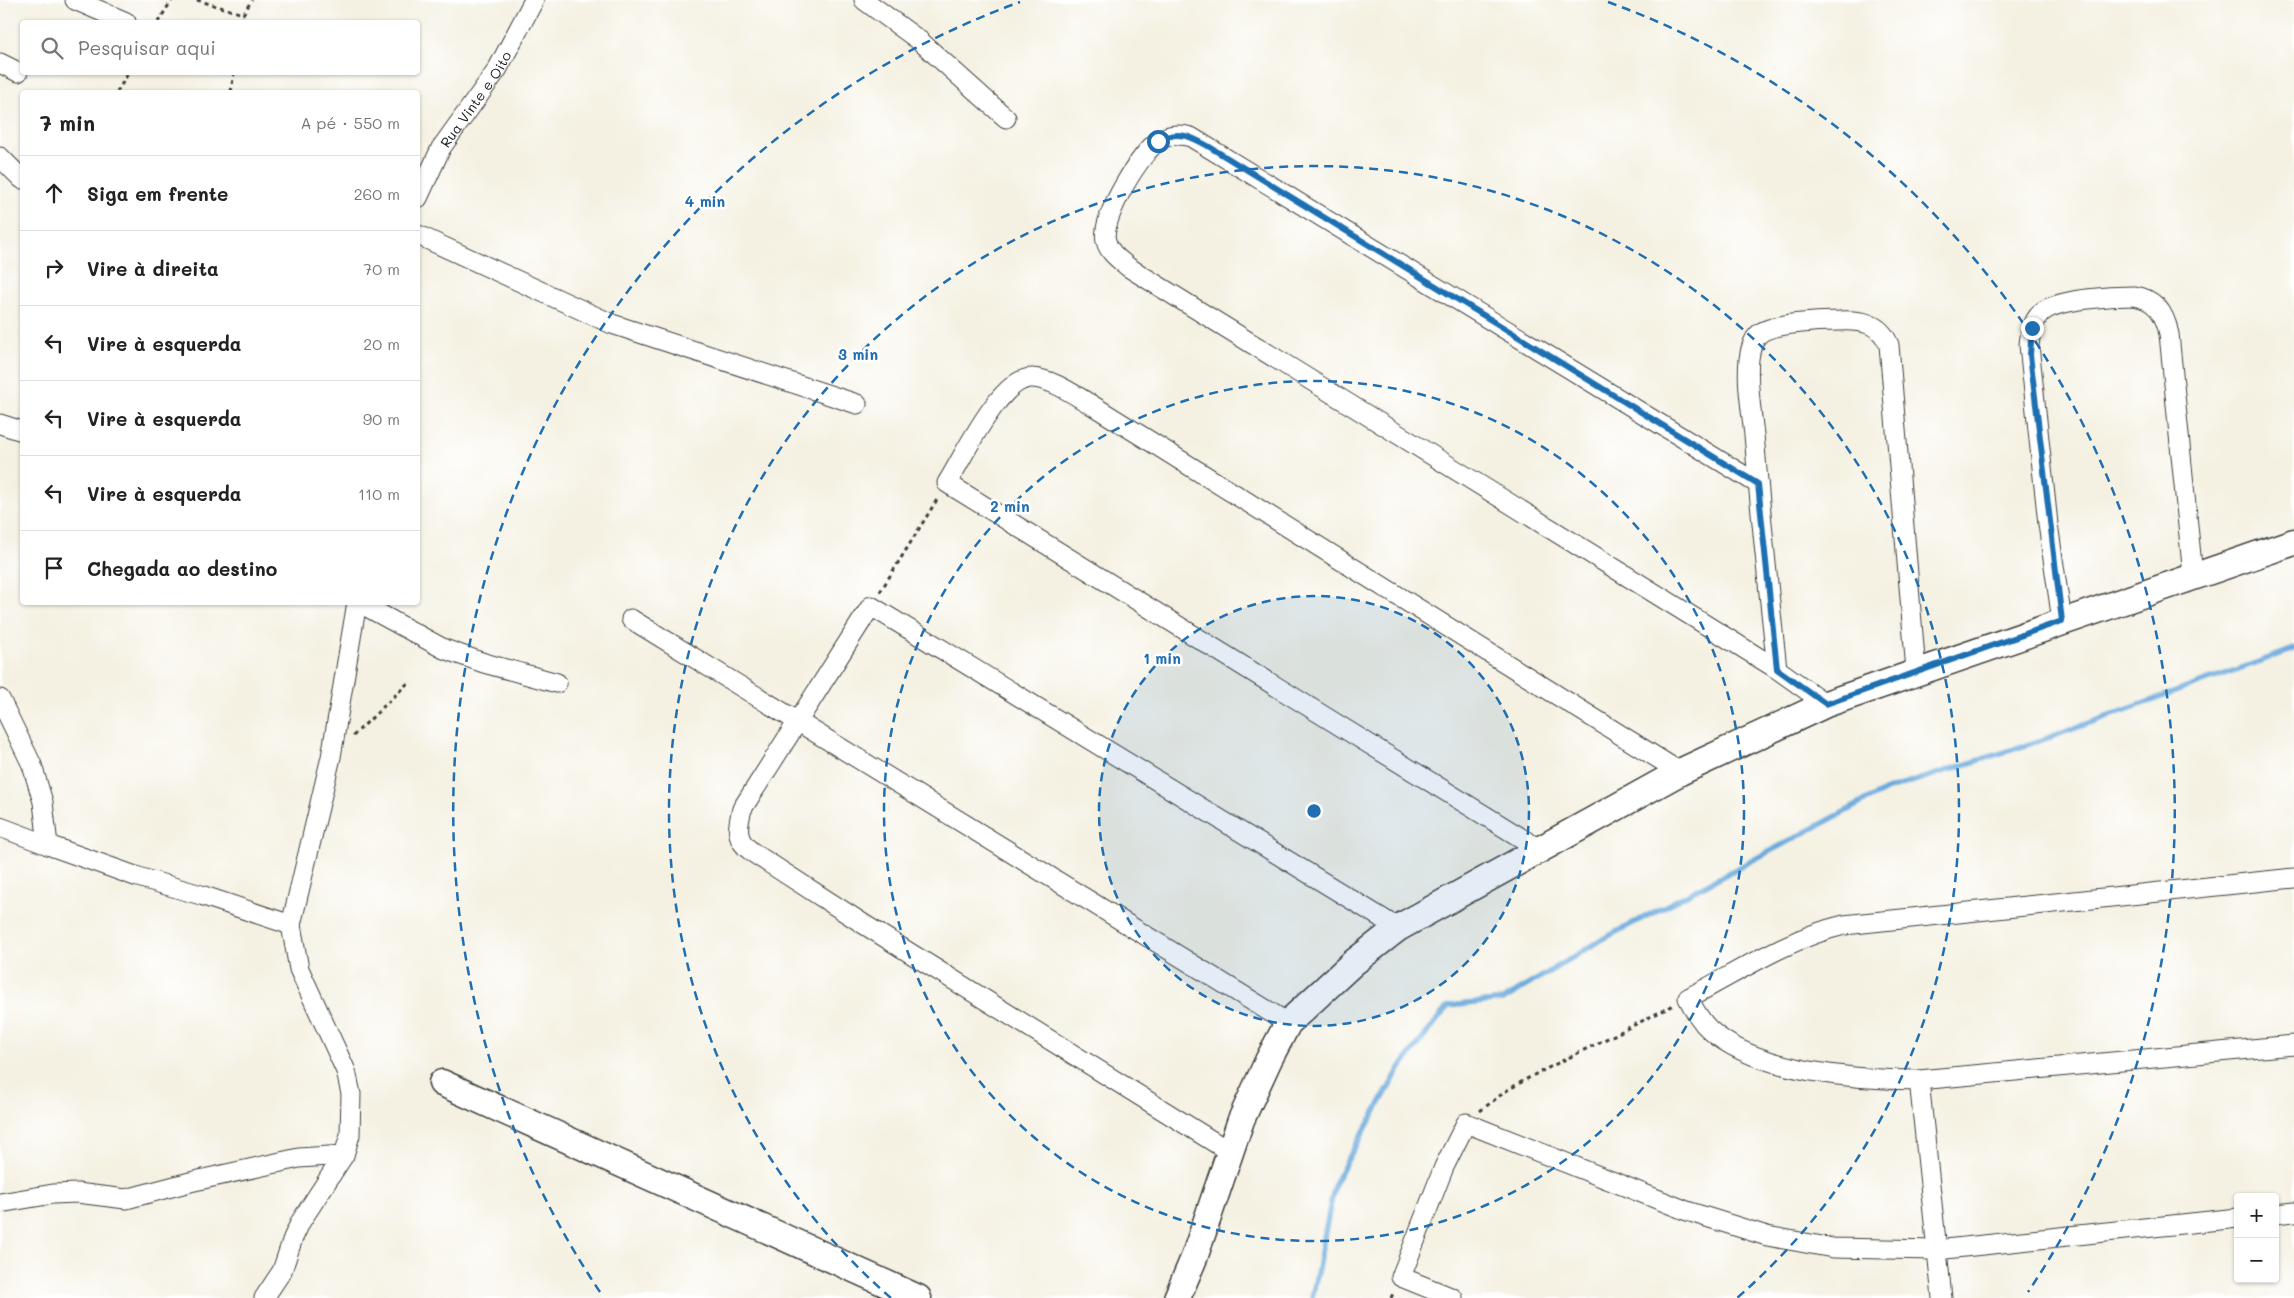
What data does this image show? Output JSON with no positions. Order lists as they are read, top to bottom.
{
  "streets": {
    "street": ["Rua Vinte e Oito"]
  },
  "page": {
    "search": "Pesquisar aqui",
    "heading": ["7 min", "A pé · 550 m"],
    "list": [
      ["Siga em frente", "260 m"],
      ["Vire à direita", "70 m"],
      ["Vire à esquerda", "20 m"],
      ["Vire à esquerda", "90 m"],
      ["Vire à esquerda", "110 m"],
      "Chegada ao destino"
    ],
    "map_buttons": ["+", "−"]
  },
  "rings": [
    "4 min",
    "3 min",
    "2 min",
    "1 min"
  ]
}
